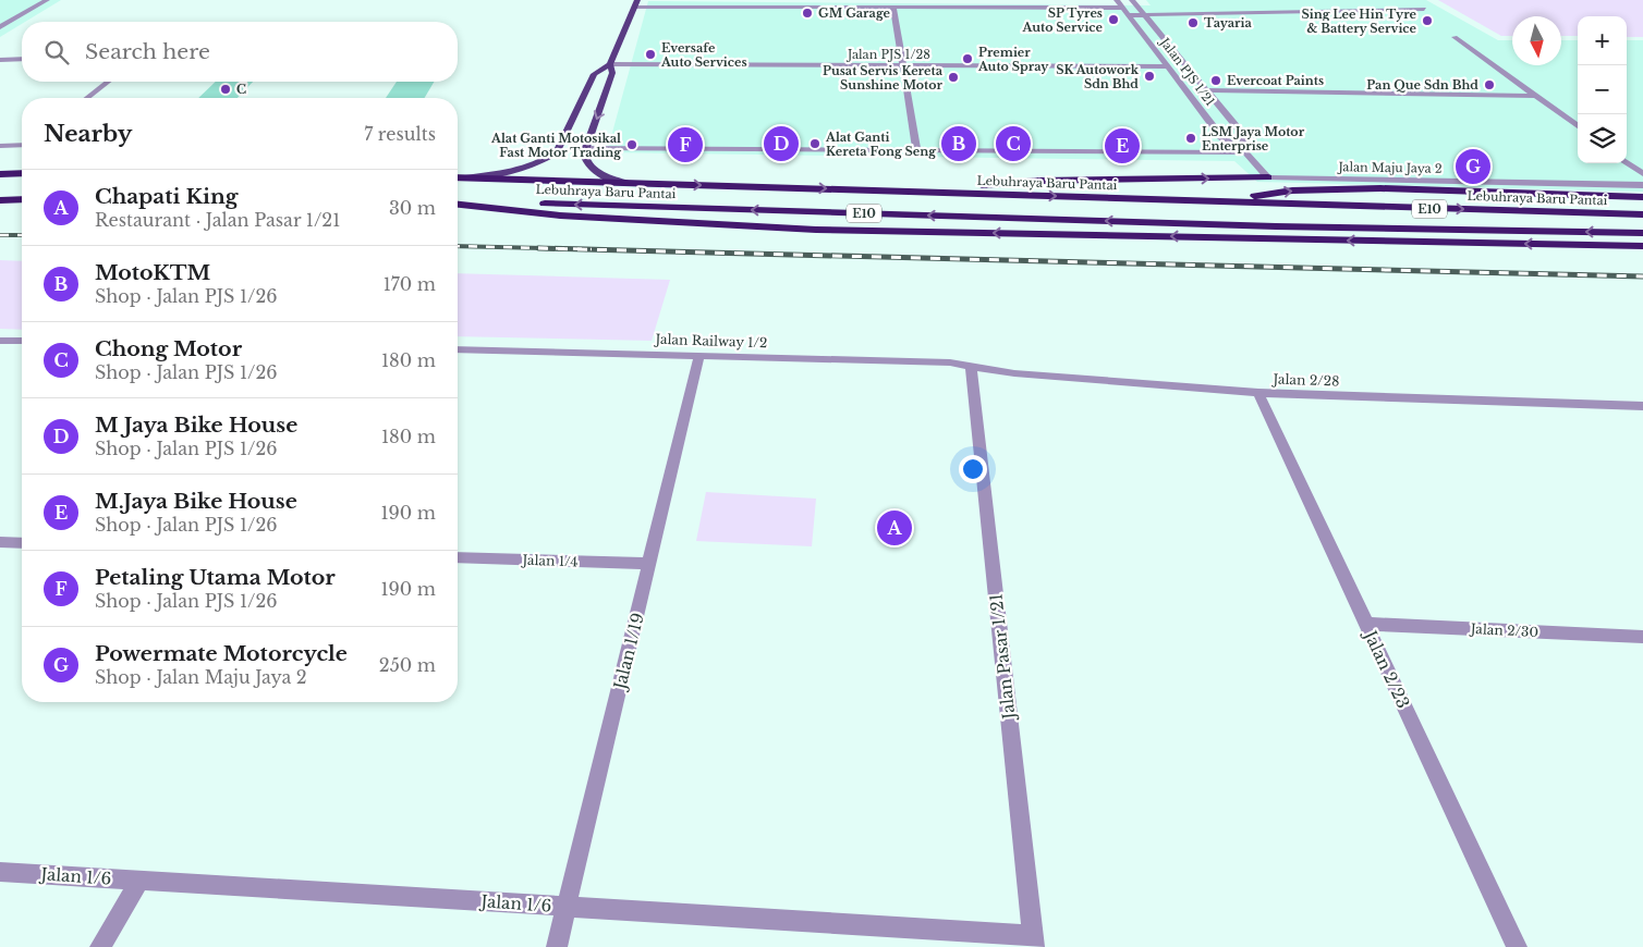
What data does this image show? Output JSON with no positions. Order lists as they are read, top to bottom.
{
  "streets": {
    "highway": ["Lebuhraya Baru Pantai", "E10"],
    "street": [
      "Jalan PJS 1/28",
      "Jalan PJS 1/21",
      "Jalan Maju Jaya 2",
      "Jalan Railway 1/2",
      "Jalan 2/28",
      "Jalan 1/4",
      "Jalan 2/30",
      "Jalan 1/19",
      "Jalan Pasar 1/21",
      "Jalan 2/23",
      "Jalan 1/6"
    ]
  },
  "crossings": [
    ["Jalan PJS 1/28", "Jalan PJS 1/21"],
    ["Jalan PJS 1/21", "Jalan Maju Jaya 2"],
    ["Jalan Railway 1/2", "Jalan 2/28"],
    ["Jalan Railway 1/2", "Jalan 1/19"],
    ["Jalan Railway 1/2", "Jalan Pasar 1/21"],
    ["Jalan 2/28", "Jalan Pasar 1/21"],
    ["Jalan 2/28", "Jalan 2/23"],
    ["Jalan 1/4", "Jalan 1/19"],
    ["Jalan 2/30", "Jalan 2/23"],
    ["Jalan 1/19", "Jalan 1/6"],
    ["Jalan Pasar 1/21", "Jalan 1/6"]
  ],
  "places": [
    "GM Garage",
    "SP Tyres Auto Service",
    "Sing Lee Hin Tyre & Battery Service",
    "Tayaria",
    "Eversafe Auto Services",
    "Premier Auto Spray",
    "SK Autowork Sdn Bhd",
    "Pusat Servis Kereta Sunshine Motor",
    "Evercoat Paints",
    "Pan Que Sdn Bhd",
    "C",
    "LSM Jaya Motor Enterprise",
    "Alat Ganti Kereta Fong Seng",
    "Alat Ganti Motosikal Fast Motor Trading"
  ],
  "north": "bottom",
  "page": {
    "map_buttons": ["+", "−"],
    "search": "Search here",
    "heading": ["Nearby", "7 results"],
    "pins": [
      "B",
      "C",
      "D",
      "F",
      "E",
      "G",
      "A"
    ],
    "list": [
      {
        "mark": "A",
        "name": "Chapati King",
        "note": "Restaurant · Jalan Pasar 1/21",
        "value": "30 m"
      },
      {
        "mark": "B",
        "name": "MotoKTM",
        "note": "Shop · Jalan PJS 1/26",
        "value": "170 m"
      },
      {
        "mark": "C",
        "name": "Chong Motor",
        "note": "Shop · Jalan PJS 1/26",
        "value": "180 m"
      },
      {
        "mark": "D",
        "name": "M Jaya Bike House",
        "note": "Shop · Jalan PJS 1/26",
        "value": "180 m"
      },
      {
        "mark": "E",
        "name": "M.Jaya Bike House",
        "note": "Shop · Jalan PJS 1/26",
        "value": "190 m"
      },
      {
        "mark": "F",
        "name": "Petaling Utama Motor",
        "note": "Shop · Jalan PJS 1/26",
        "value": "190 m"
      },
      {
        "mark": "G",
        "name": "Powermate Motorcycle",
        "note": "Shop · Jalan Maju Jaya 2",
        "value": "250 m"
      }
    ]
  }
}
